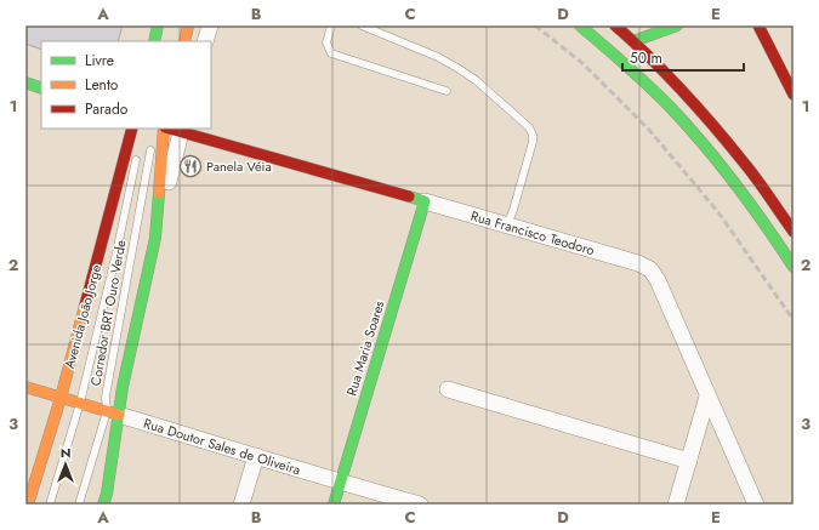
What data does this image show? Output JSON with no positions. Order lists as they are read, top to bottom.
{
  "streets": {
    "main road": [
      "Rua Francisco Teodoro",
      "Avenida João Jorge",
      "Rua Maria Soares",
      "Rua Doutor Sales de Oliveira"
    ],
    "lane": ["Corredor BRT Ouro Verde"]
  },
  "crossings": [
    ["Rua Francisco Teodoro", "Rua Maria Soares"],
    ["Corredor BRT Ouro Verde", "Rua Doutor Sales de Oliveira"],
    ["Avenida João Jorge", "Rua Doutor Sales de Oliveira"],
    ["Rua Maria Soares", "Rua Doutor Sales de Oliveira"]
  ],
  "places": {
    "restaurant": ["Panela Véia"]
  },
  "legend": ["Livre", "Lento", "Parado"],
  "scale_bar": "50 m",
  "north": "top",
  "grid": {
    "columns": [
      "A",
      "B",
      "C",
      "D",
      "E"
    ],
    "rows": ["1", "2", "3"]
  }
}
